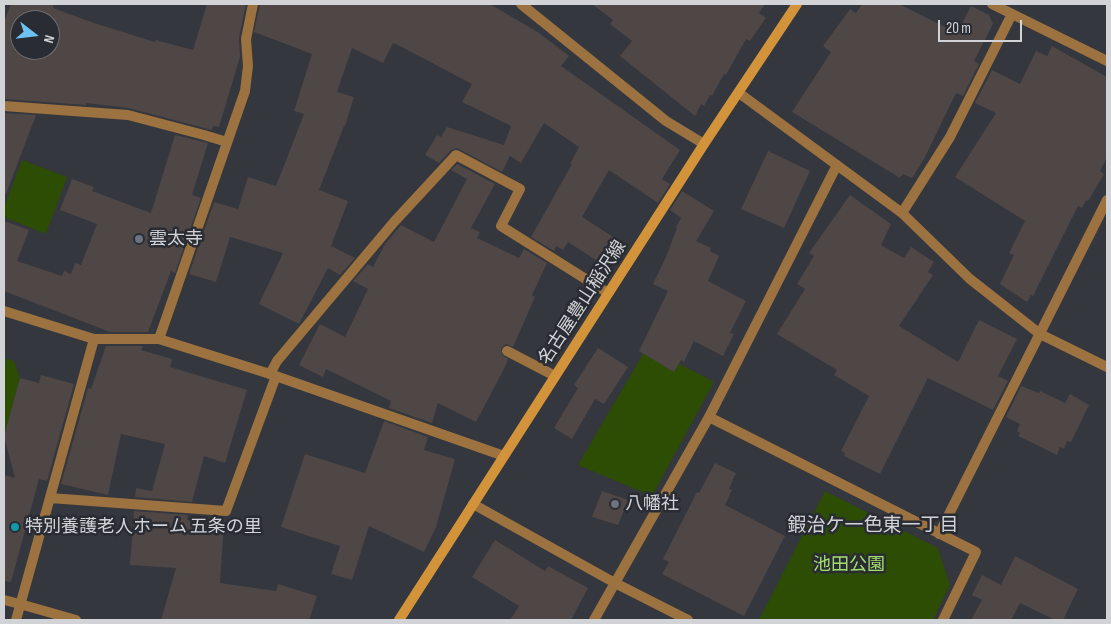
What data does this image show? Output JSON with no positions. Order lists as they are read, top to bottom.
{
  "streets": {
    "main road": ["名古屋豊山稲沢線"]
  },
  "districts": ["鍜治ケ一色東一丁目"],
  "parks": ["池田公園"],
  "places": ["雲太寺", "八幡社", "特別養護老人ホーム 五条の里"],
  "scale_bar": "20 m",
  "north": "right"
}
